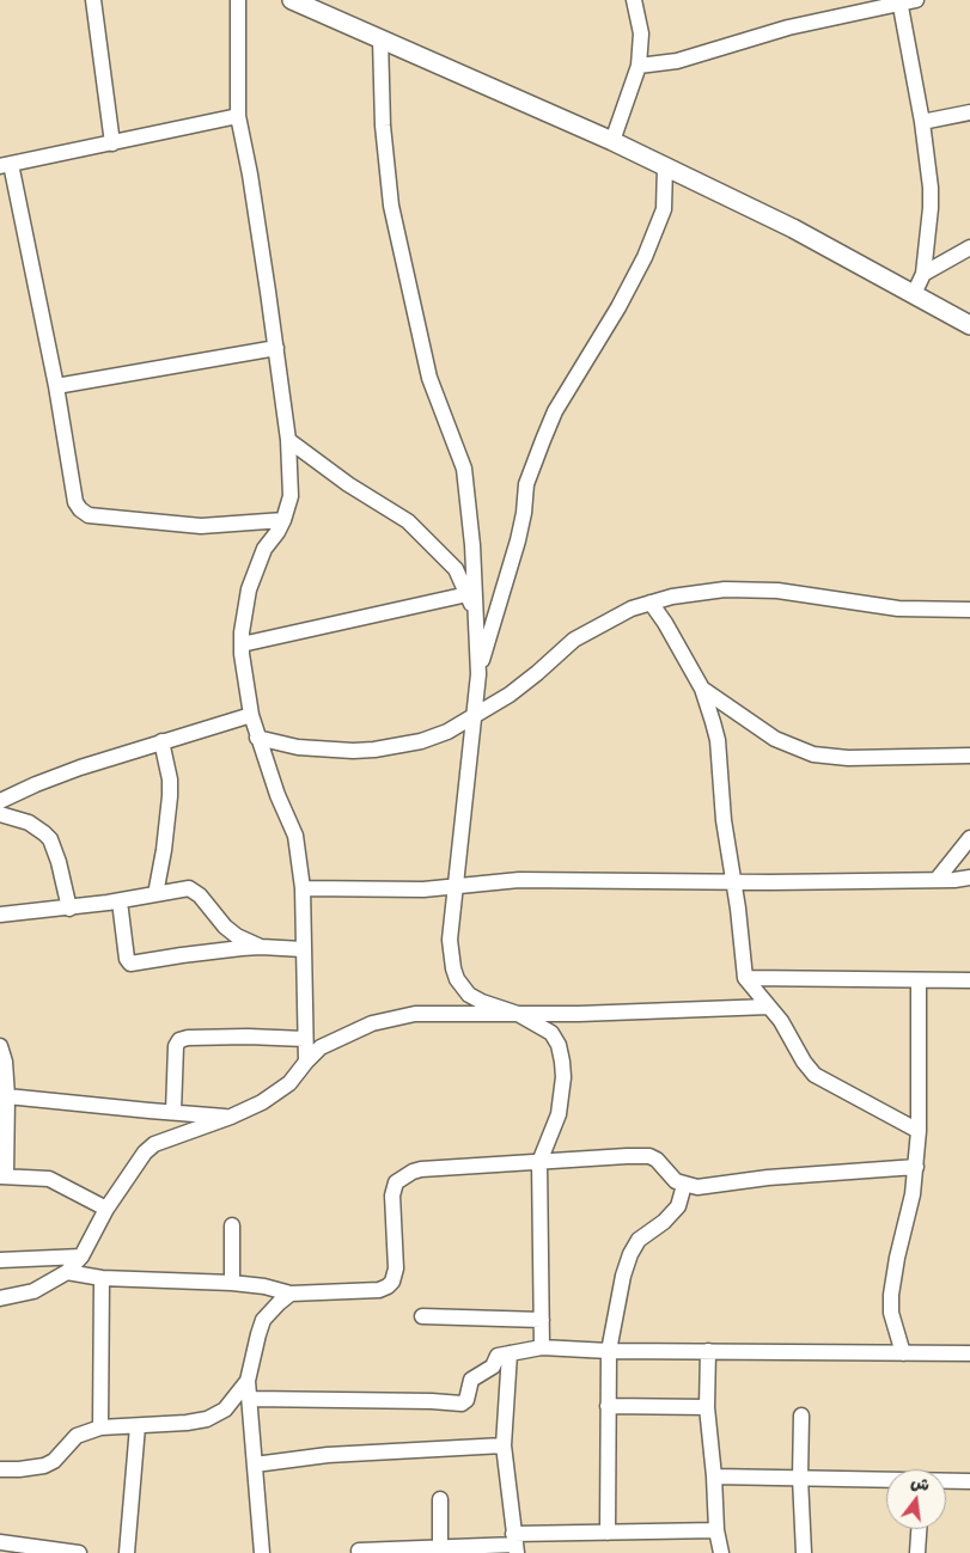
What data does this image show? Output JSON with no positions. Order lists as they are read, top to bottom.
{
  "north": "top"
}
